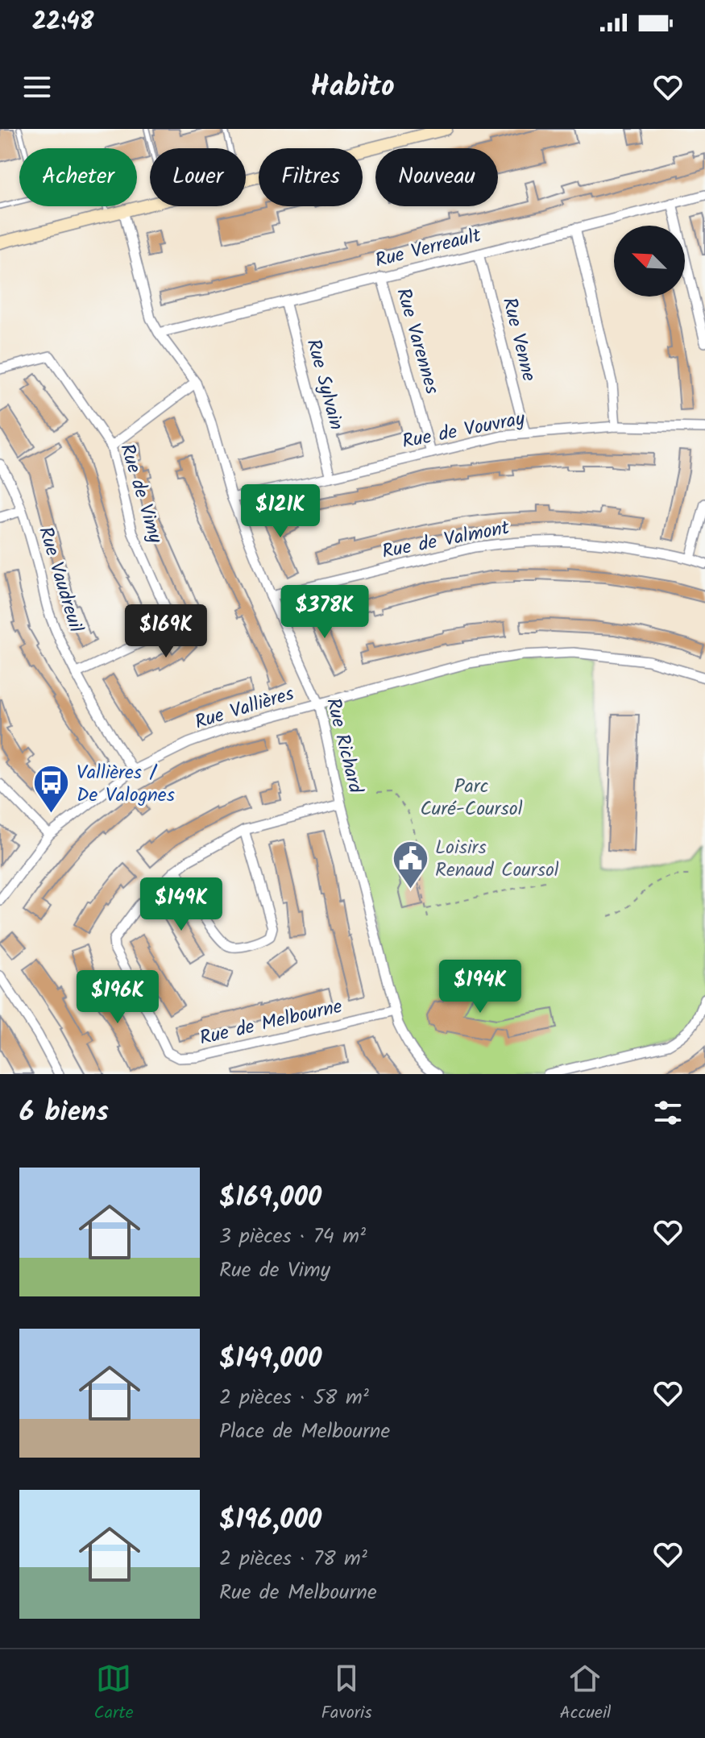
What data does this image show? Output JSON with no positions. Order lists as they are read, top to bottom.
{
  "streets": {
    "street": [
      "Rue Verreault",
      "Rue Venne",
      "Rue Varennes",
      "Rue Sylvain",
      "Rue de Vouvray",
      "Rue de Vimy",
      "Rue de Valmont",
      "Rue Vaudreuil",
      "Rue Vallières",
      "Rue Richard",
      "Rue de Melbourne"
    ]
  },
  "crossings": [
    ["Rue Verreault", "Rue Venne"],
    ["Rue Verreault", "Rue Varennes"],
    ["Rue Verreault", "Rue Sylvain"],
    ["Rue Verreault", "Rue Richard"],
    ["Rue Venne", "Rue de Vouvray"],
    ["Rue Varennes", "Rue de Vouvray"],
    ["Rue Sylvain", "Rue de Vouvray"],
    ["Rue de Vouvray", "Rue Richard"],
    ["Rue de Vimy", "Rue Vaudreuil"],
    ["Rue de Valmont", "Rue Richard"],
    ["Rue Vaudreuil", "Rue Vallières"],
    ["Rue Vallières", "Rue Richard"],
    ["Rue Richard", "Rue de Melbourne"]
  ],
  "parks": ["Parc Curé-Coursol"],
  "places": {
    "bus stop": ["Vallières / De Valognes"],
    "public building": ["Loisirs Renaud Coursol"]
  },
  "north": "top left",
  "page": {
    "status": "22:48",
    "header": "Habito",
    "chip": [
      "Acheter",
      "Louer",
      "Filtres",
      "Nouveau"
    ],
    "price": [
      "$121K",
      "$378K",
      "$169K",
      "$149K",
      "$194K",
      "$196K"
    ],
    "heading": "6 biens",
    "list": [
      {
        "name": "$169,000",
        "note": "3 pièces · 74 m² · Rue de Vimy"
      },
      {
        "name": "$149,000",
        "note": "2 pièces · 58 m² · Place de Melbourne"
      },
      {
        "name": "$196,000",
        "note": "2 pièces · 78 m² · Rue de Melbourne"
      }
    ],
    "tabs": ["Carte", "Favoris", "Accueil"]
  }
}
